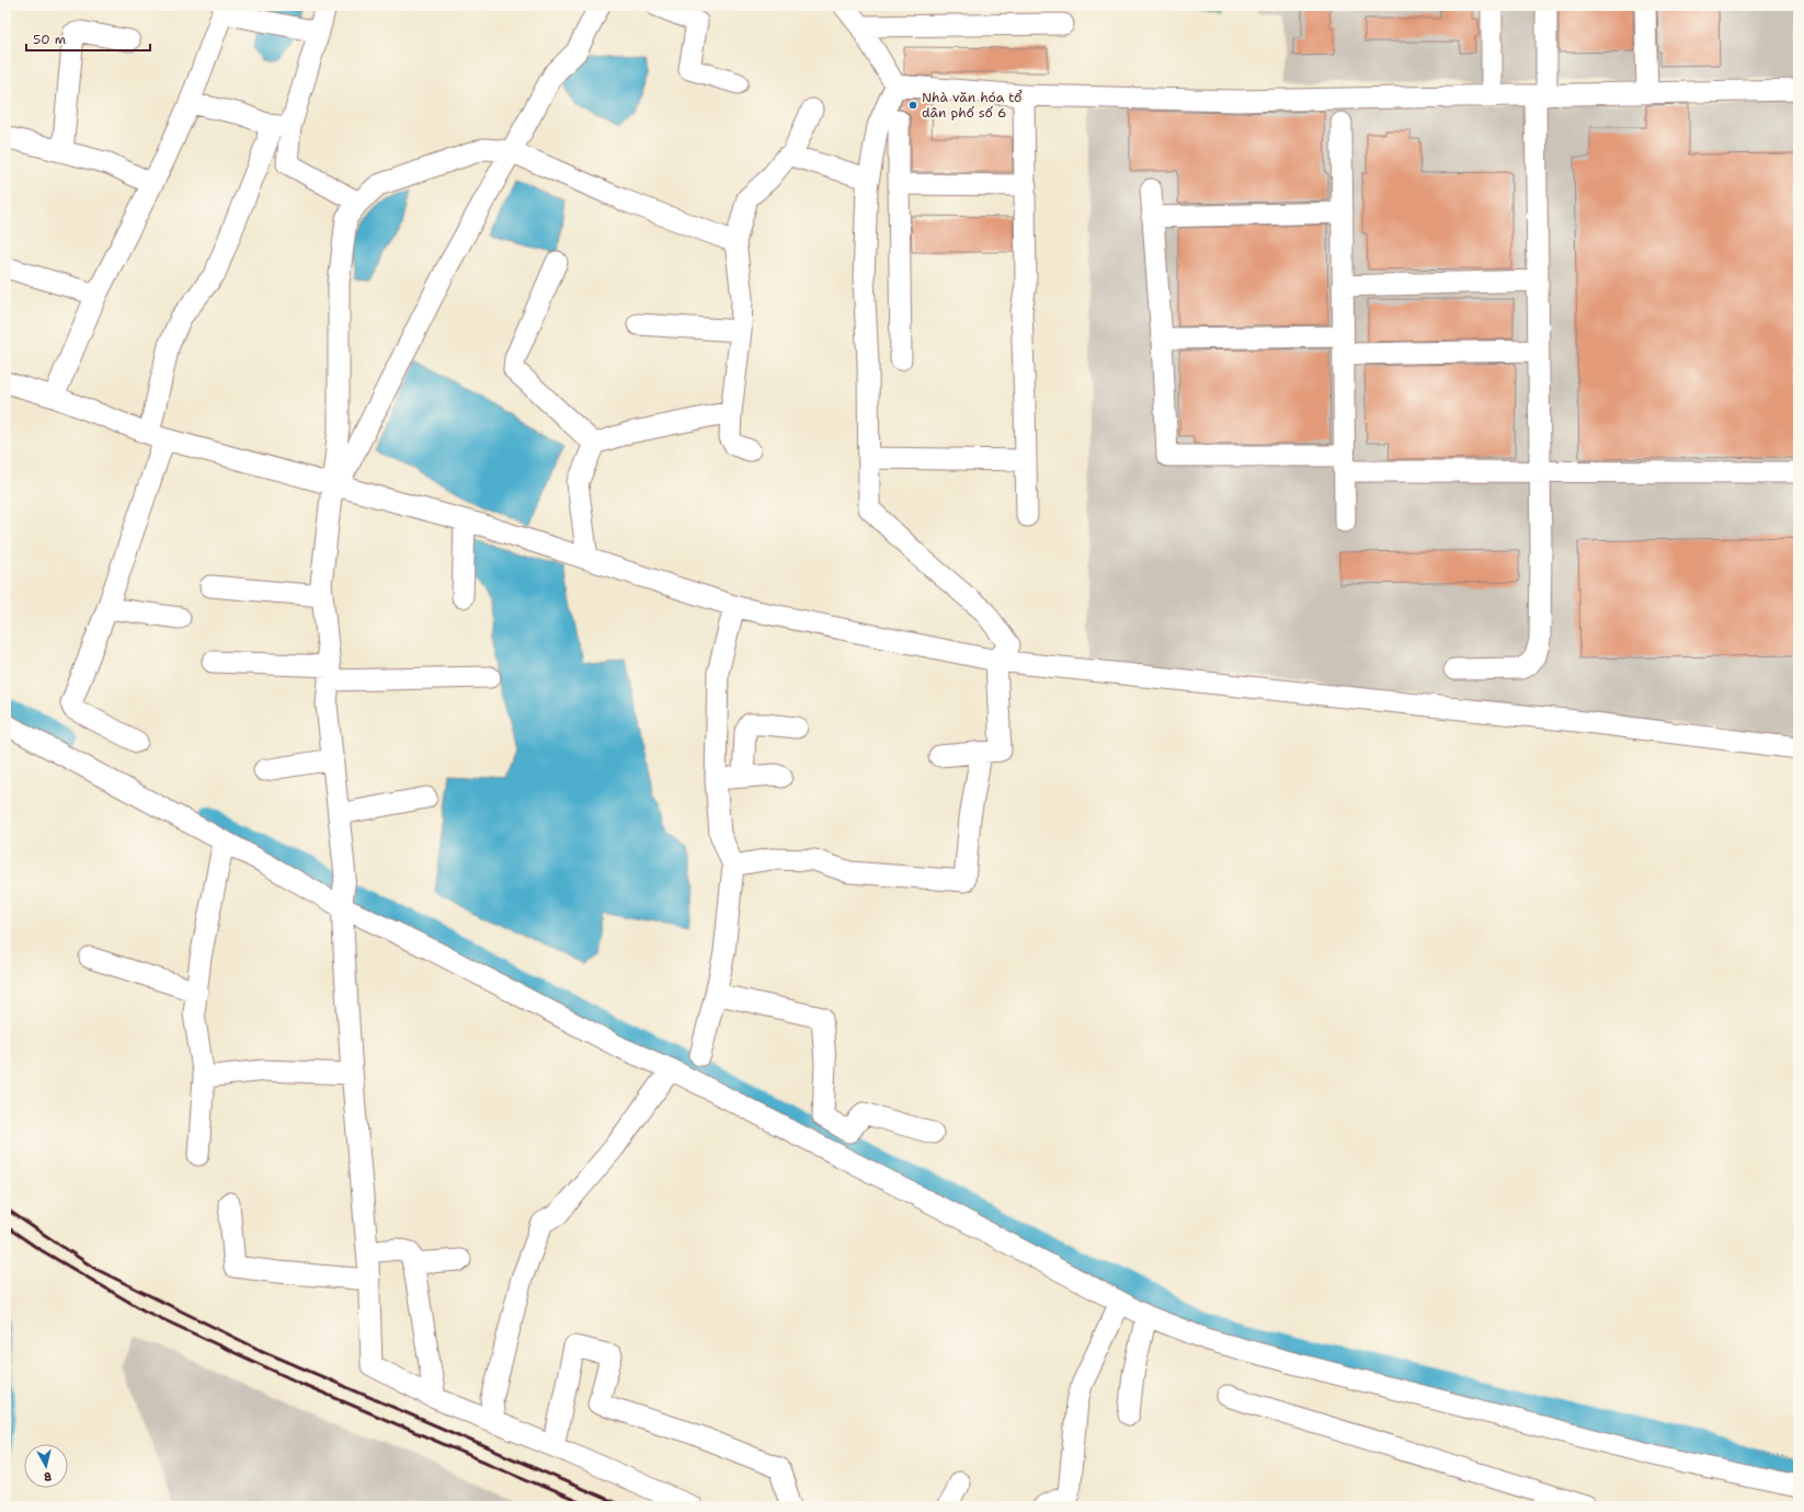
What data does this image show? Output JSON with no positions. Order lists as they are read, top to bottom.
{
  "places": ["Nhà văn hóa tổ dân phố số 6"],
  "scale_bar": "50 m",
  "north": "bottom"
}
